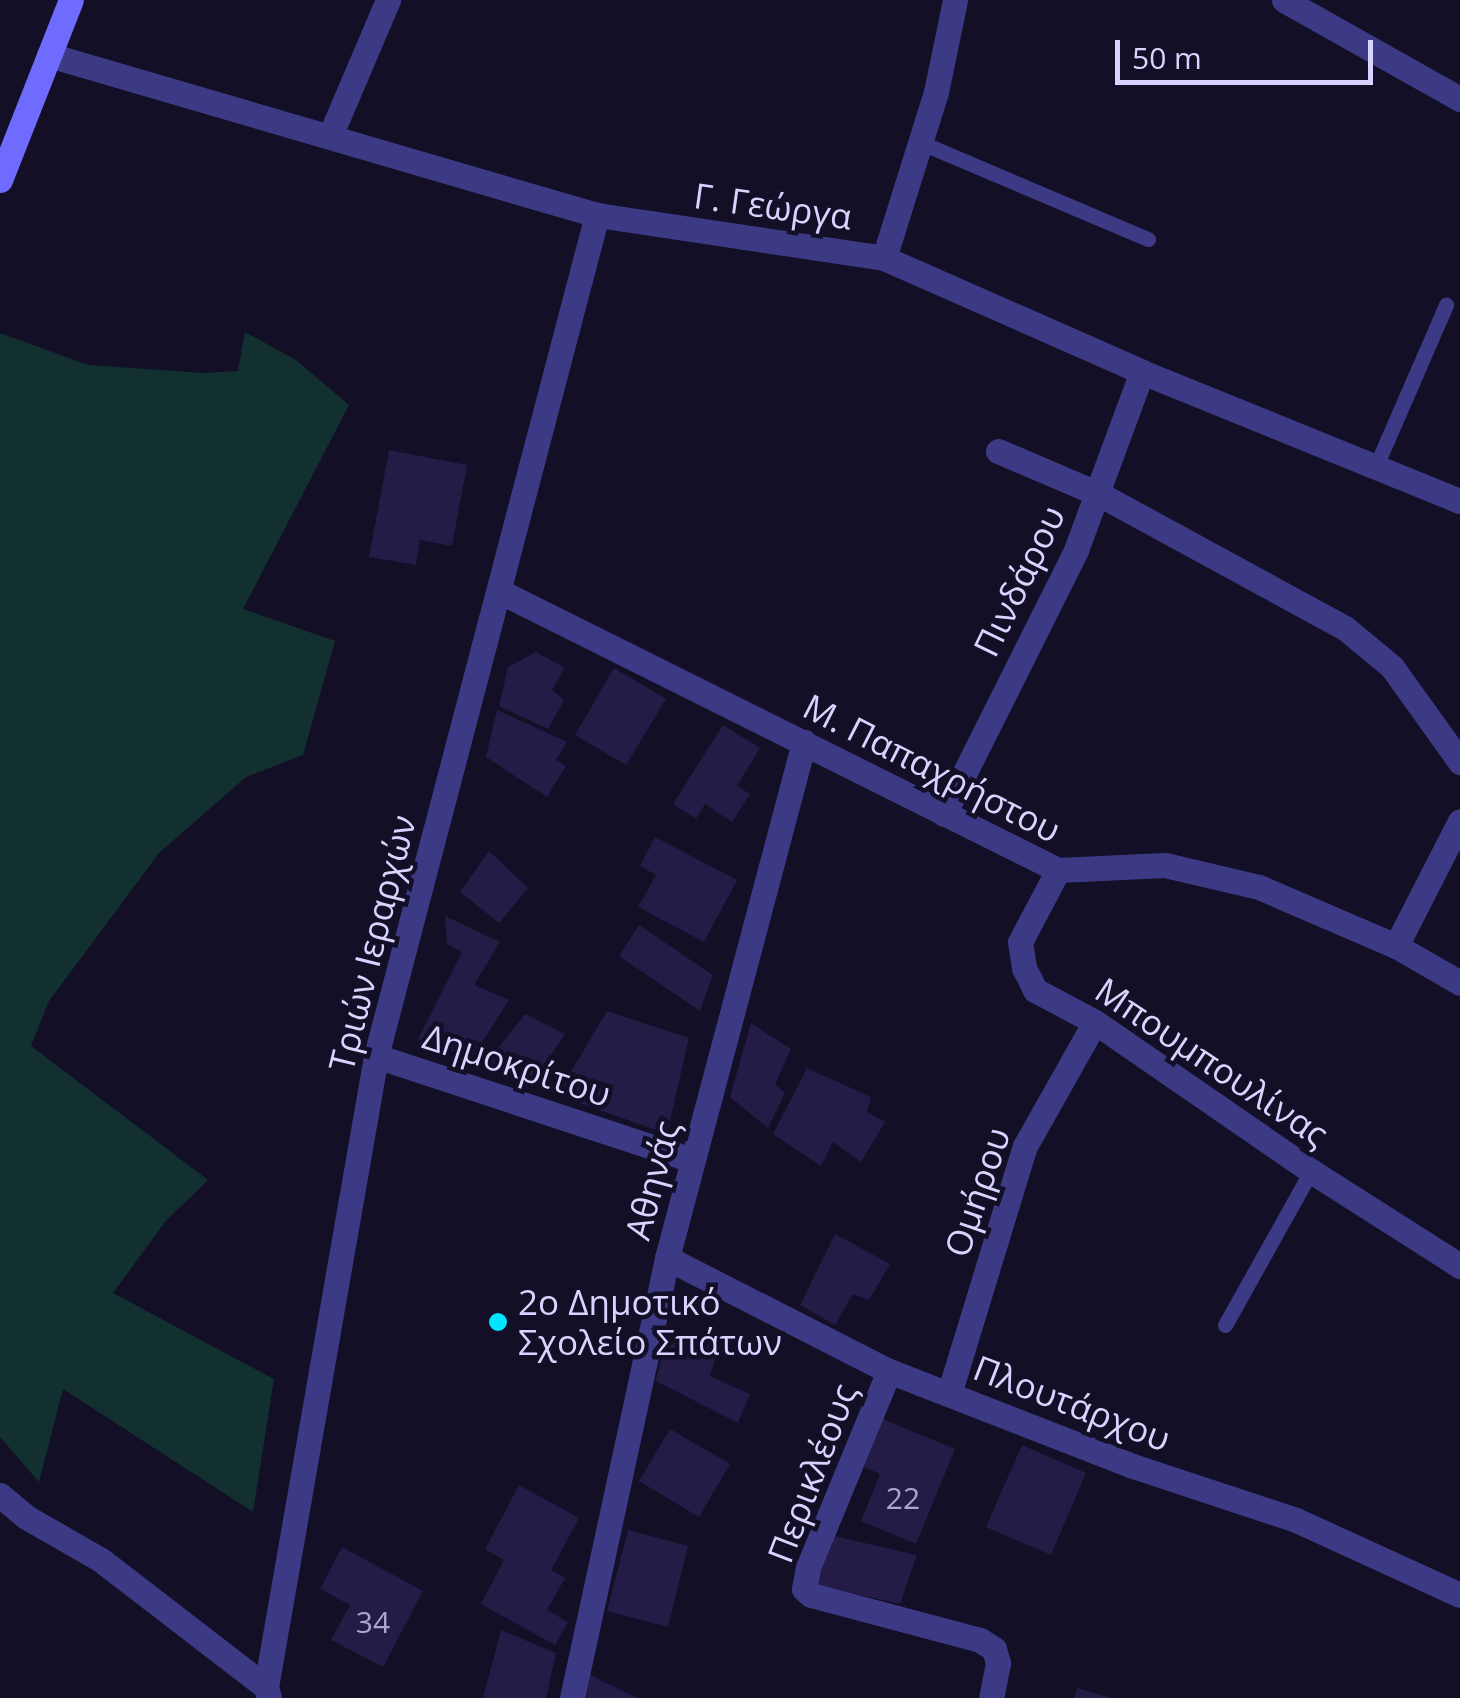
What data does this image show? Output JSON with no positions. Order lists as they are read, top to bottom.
{
  "streets": {
    "street": [
      "Γ. Γεώργα",
      "Πινδάρου",
      "Μ. Παπαχρήστου",
      "Τριών Ιεραρχών",
      "Μπουμπουλίνας",
      "Δημοκρίτου",
      "Αθηνάς",
      "Ομήρου",
      "Πλουτάρχου",
      "Περικλέους"
    ]
  },
  "crossings": [
    ["Γ. Γεώργα", "Πινδάρου"],
    ["Γ. Γεώργα", "Τριών Ιεραρχών"],
    ["Πινδάρου", "Μ. Παπαχρήστου"],
    ["Μ. Παπαχρήστου", "Τριών Ιεραρχών"],
    ["Μ. Παπαχρήστου", "Μπουμπουλίνας"],
    ["Μ. Παπαχρήστου", "Αθηνάς"],
    ["Τριών Ιεραρχών", "Δημοκρίτου"],
    ["Μπουμπουλίνας", "Ομήρου"],
    ["Δημοκρίτου", "Αθηνάς"],
    ["Αθηνάς", "Πλουτάρχου"],
    ["Ομήρου", "Πλουτάρχου"],
    ["Πλουτάρχου", "Περικλέους"]
  ],
  "places": ["2ο Δημοτικό Σχολείο Σπάτων"],
  "house_numbers": ["22", "34"],
  "scale_bar": "50 m"
}
